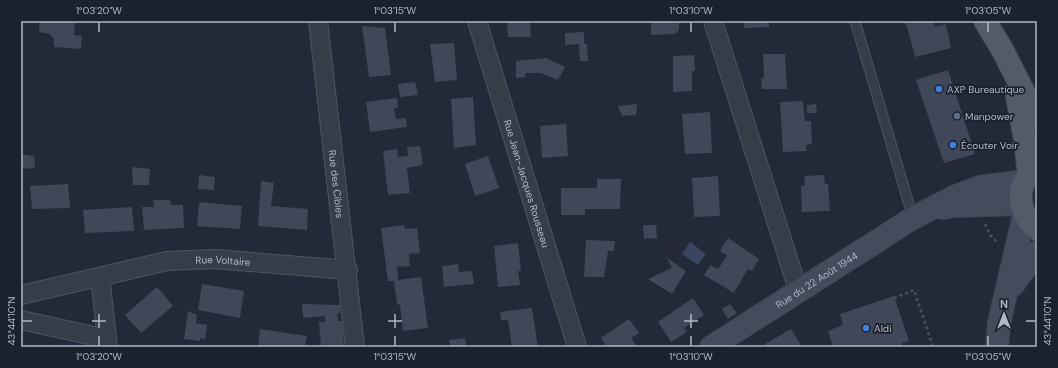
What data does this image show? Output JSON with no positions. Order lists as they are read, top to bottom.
{
  "streets": {
    "street": [
      "Rue des Cibles",
      "Rue Jean-Jacques Rousseau",
      "Rue Voltaire",
      "Rue du 22 Août 1944"
    ]
  },
  "crossings": [
    ["Rue des Cibles", "Rue Voltaire"]
  ],
  "places": [
    "AXP Bureautique",
    "Manpower",
    "Écouter Voir",
    "Aldi"
  ],
  "north": "top",
  "coordinates": [
    "1°03'20\"W",
    "1°03'15\"W",
    "1°03'10\"W",
    "1°03'05\"W",
    "43°44'10\"N"
  ]
}
